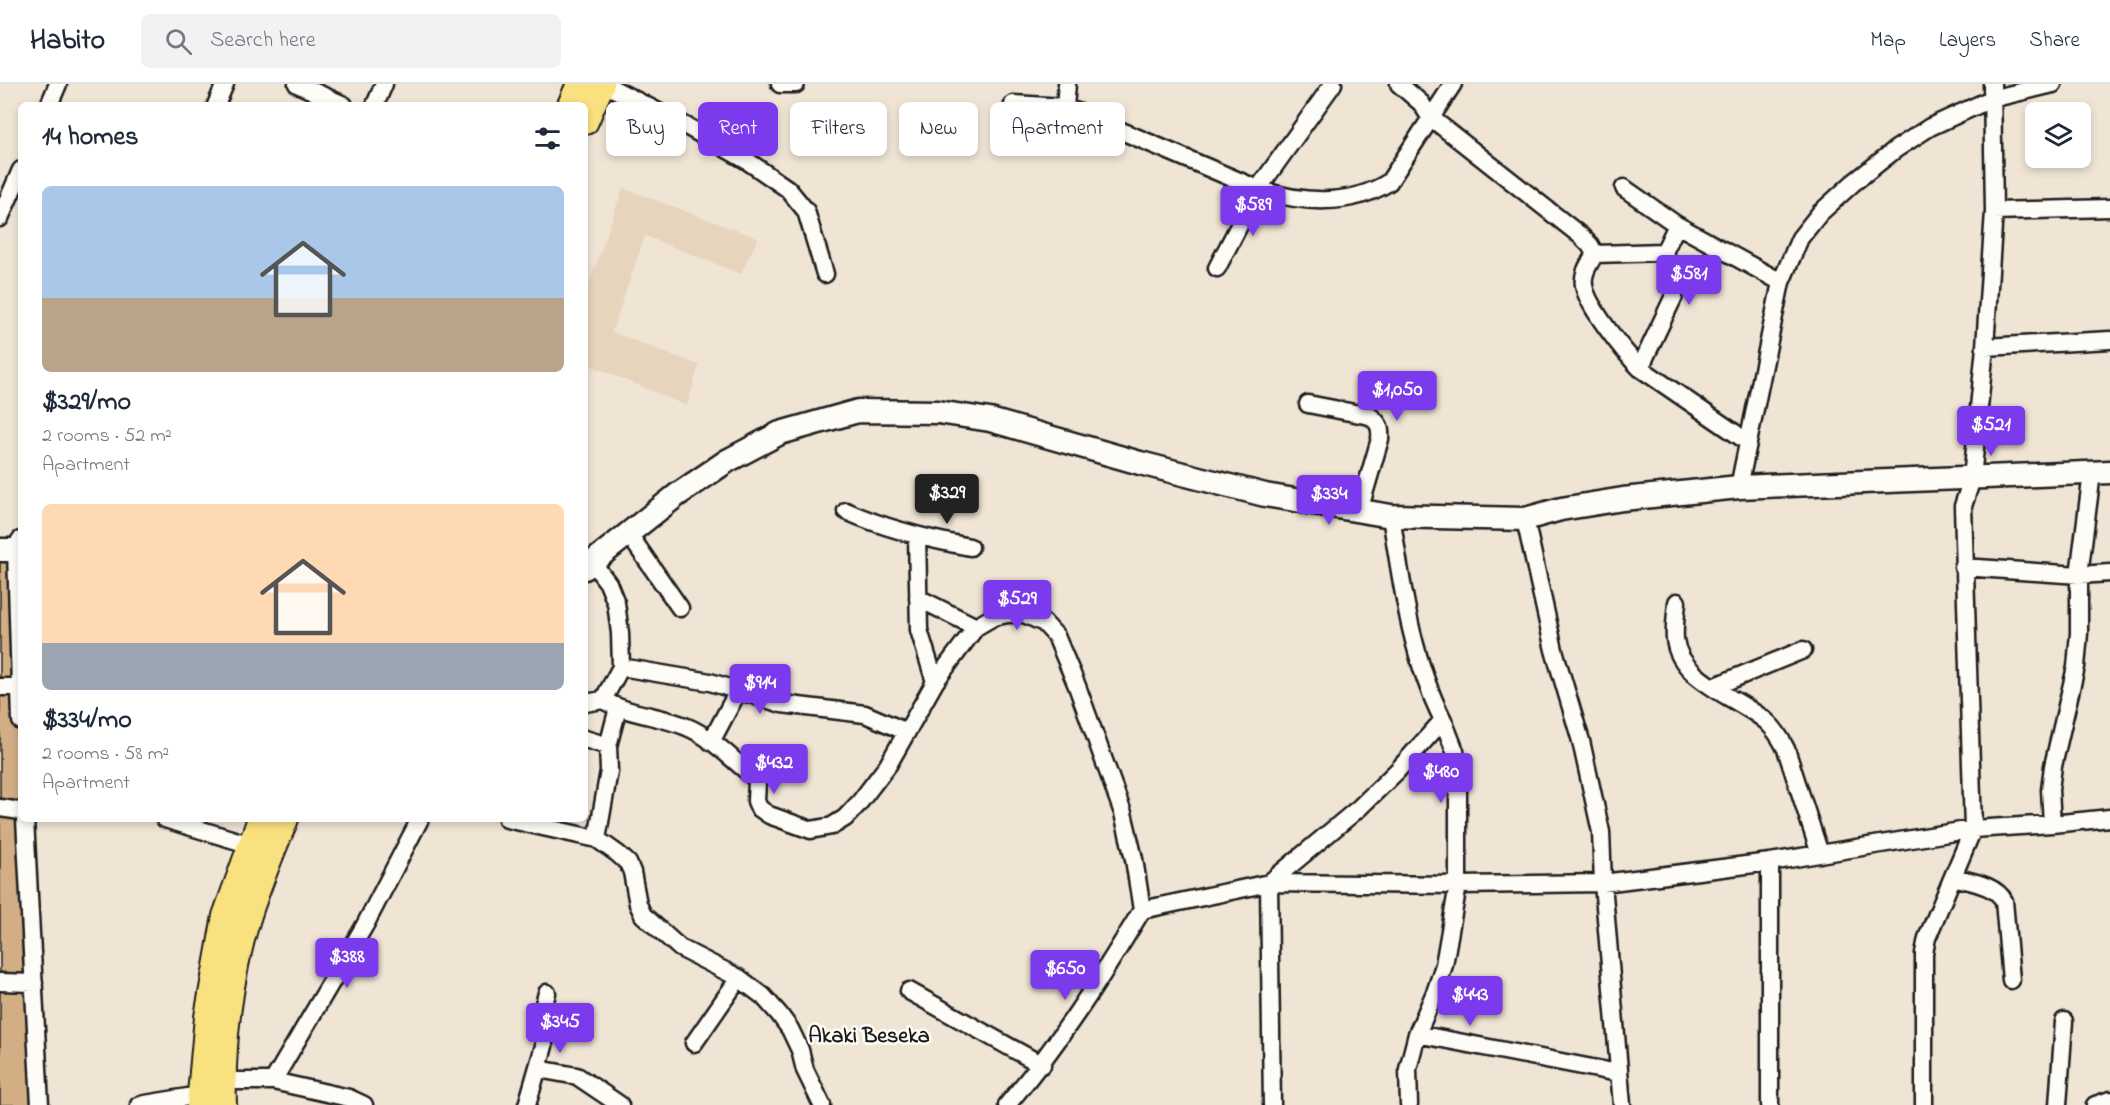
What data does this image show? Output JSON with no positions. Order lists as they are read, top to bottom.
{
  "districts": ["Akaki Beseka"],
  "page": {
    "header": "Habito",
    "search": "Search here",
    "nav": ["Map", "Layers", "Share"],
    "chip": [
      "Buy",
      "Rent",
      "Filters",
      "New",
      "Apartment"
    ],
    "heading": "14 homes",
    "list": [
      {
        "name": "$329/mo",
        "note": "2 rooms · 52 m² · Apartment"
      },
      {
        "name": "$334/mo",
        "note": "2 rooms · 58 m² · Apartment"
      }
    ],
    "price": [
      "$589",
      "$581",
      "$1,050",
      "$521",
      "$329",
      "$334",
      "$529",
      "$914",
      "$432",
      "$480",
      "$388",
      "$650",
      "$443",
      "$345"
    ]
  }
}
